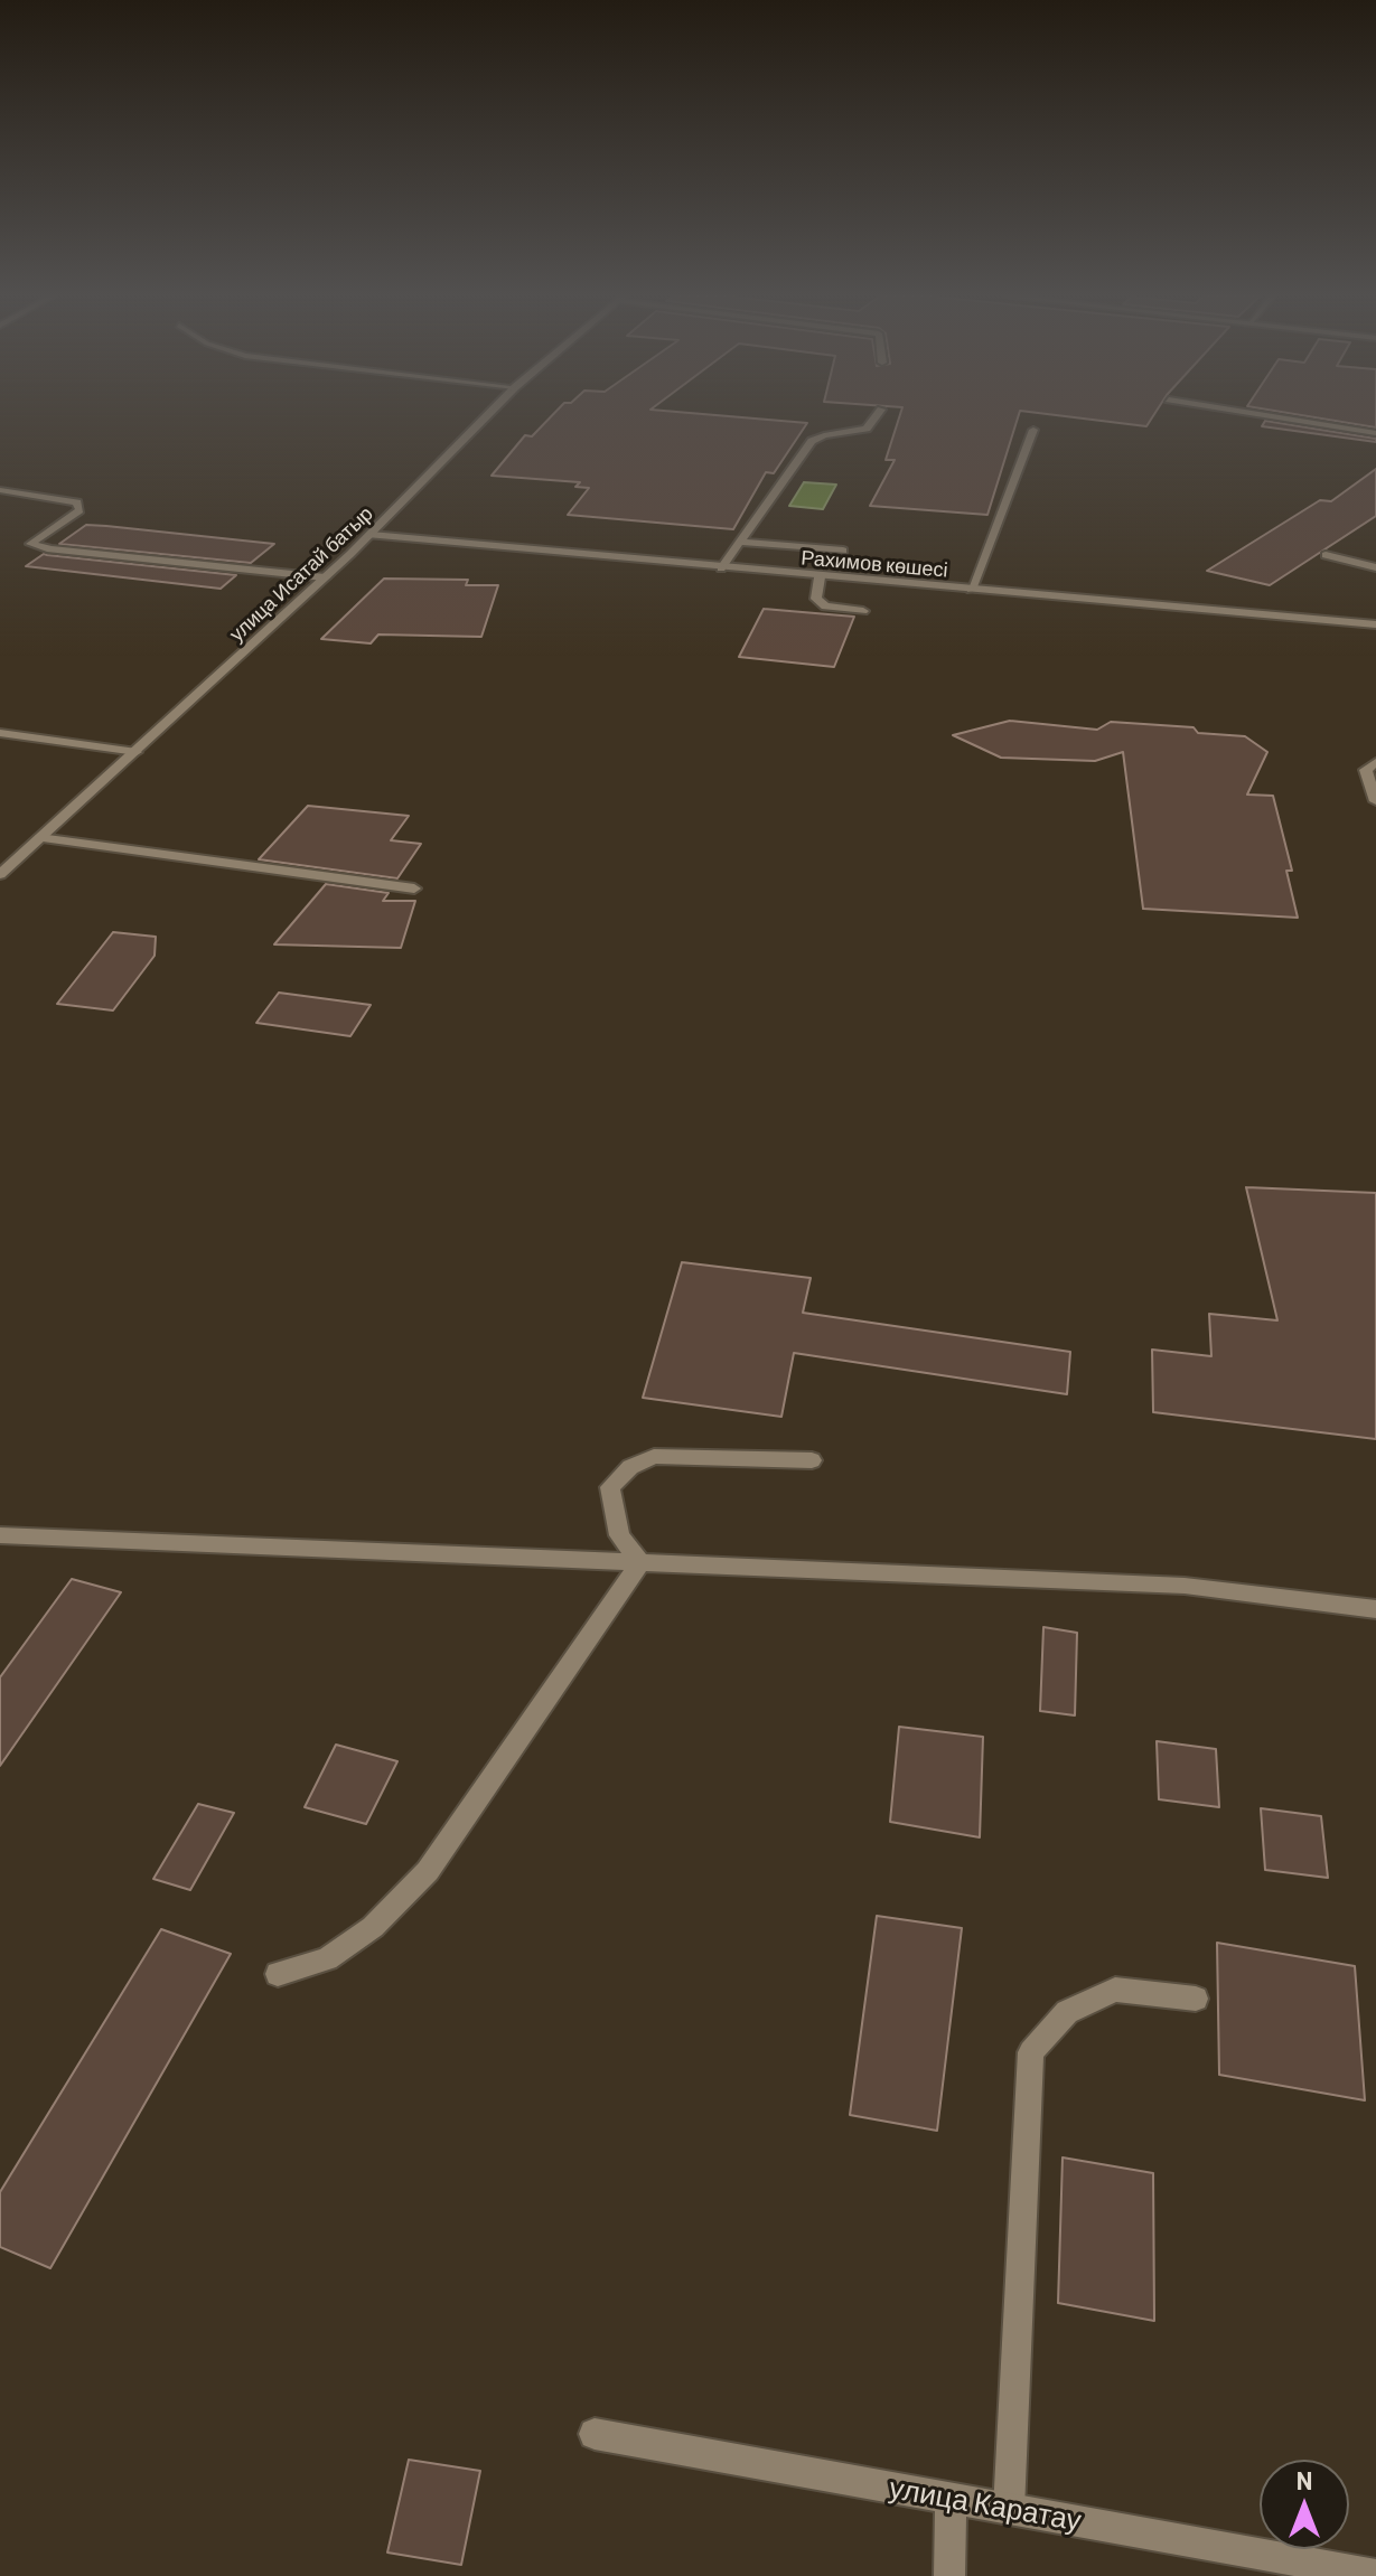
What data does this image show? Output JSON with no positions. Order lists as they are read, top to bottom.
{
  "streets": {
    "street": ["Рахимов көшесі", "улица Исатай батыр", "улица Каратау"]
  },
  "crossings": [
    ["Рахимов көшесі", "улица Исатай батыр"]
  ],
  "north": "top"
}
